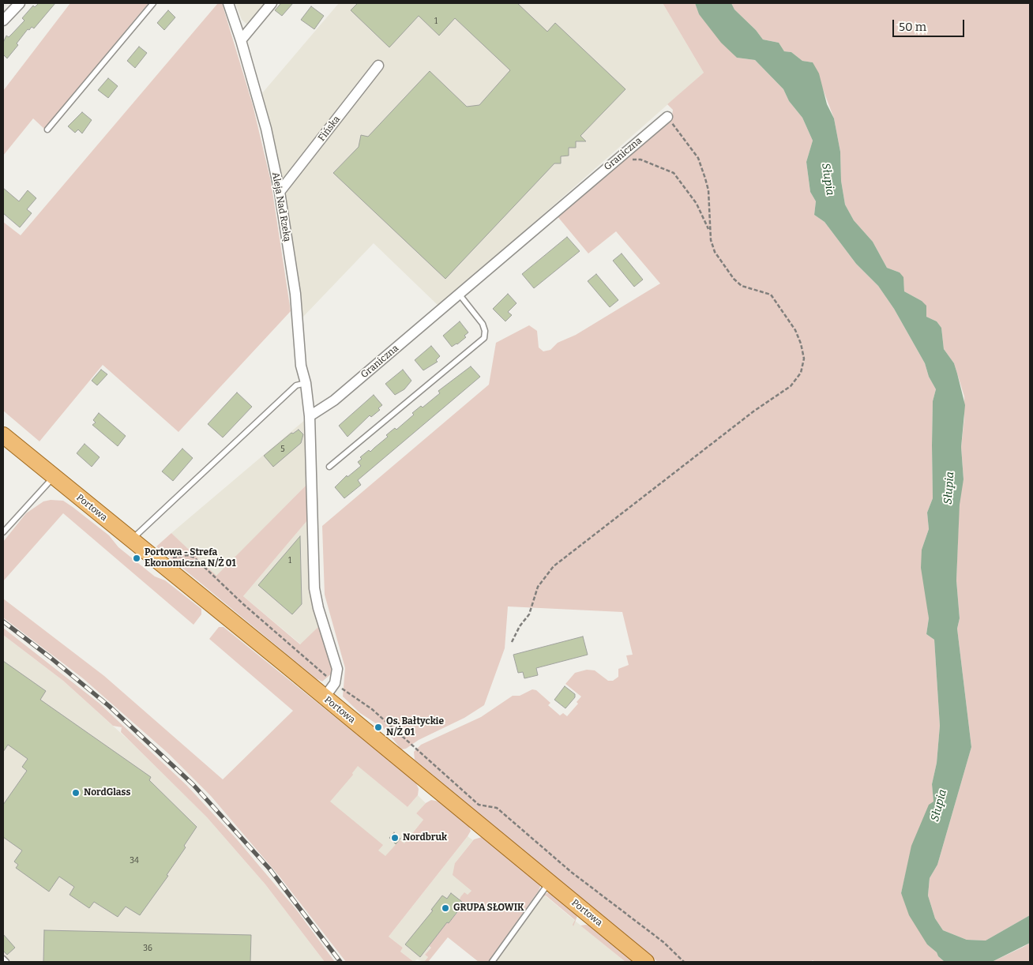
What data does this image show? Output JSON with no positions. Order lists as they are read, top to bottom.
{
  "streets": {
    "main road": ["Portowa"],
    "street": ["Fińska", "Graniczna", "Aleja Nad Rzeką"]
  },
  "crossings": [
    ["Fińska", "Aleja Nad Rzeką"],
    ["Graniczna", "Aleja Nad Rzeką"]
  ],
  "water": ["Słupia"],
  "places": [
    "Portowa - Strefa Ekonomiczna N/Ż 01",
    "Os. Bałtyckie N/Ż 01",
    "NordGlass",
    "Nordbruk",
    "GRUPA SŁOWIK"
  ],
  "house_numbers": [
    "1",
    "5",
    "1",
    "34",
    "36"
  ],
  "scale_bar": "50 m"
}
